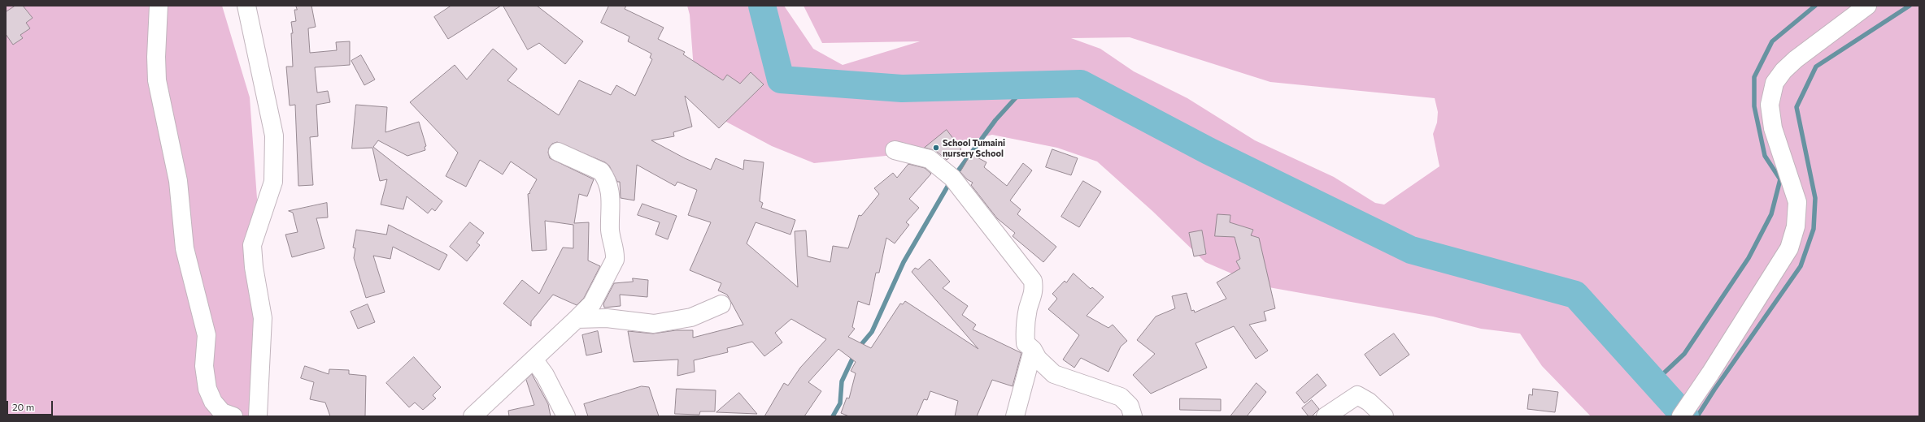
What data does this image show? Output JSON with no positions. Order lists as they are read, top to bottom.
{
  "places": ["School Tumaini nursery School"],
  "scale_bar": "20 m"
}
